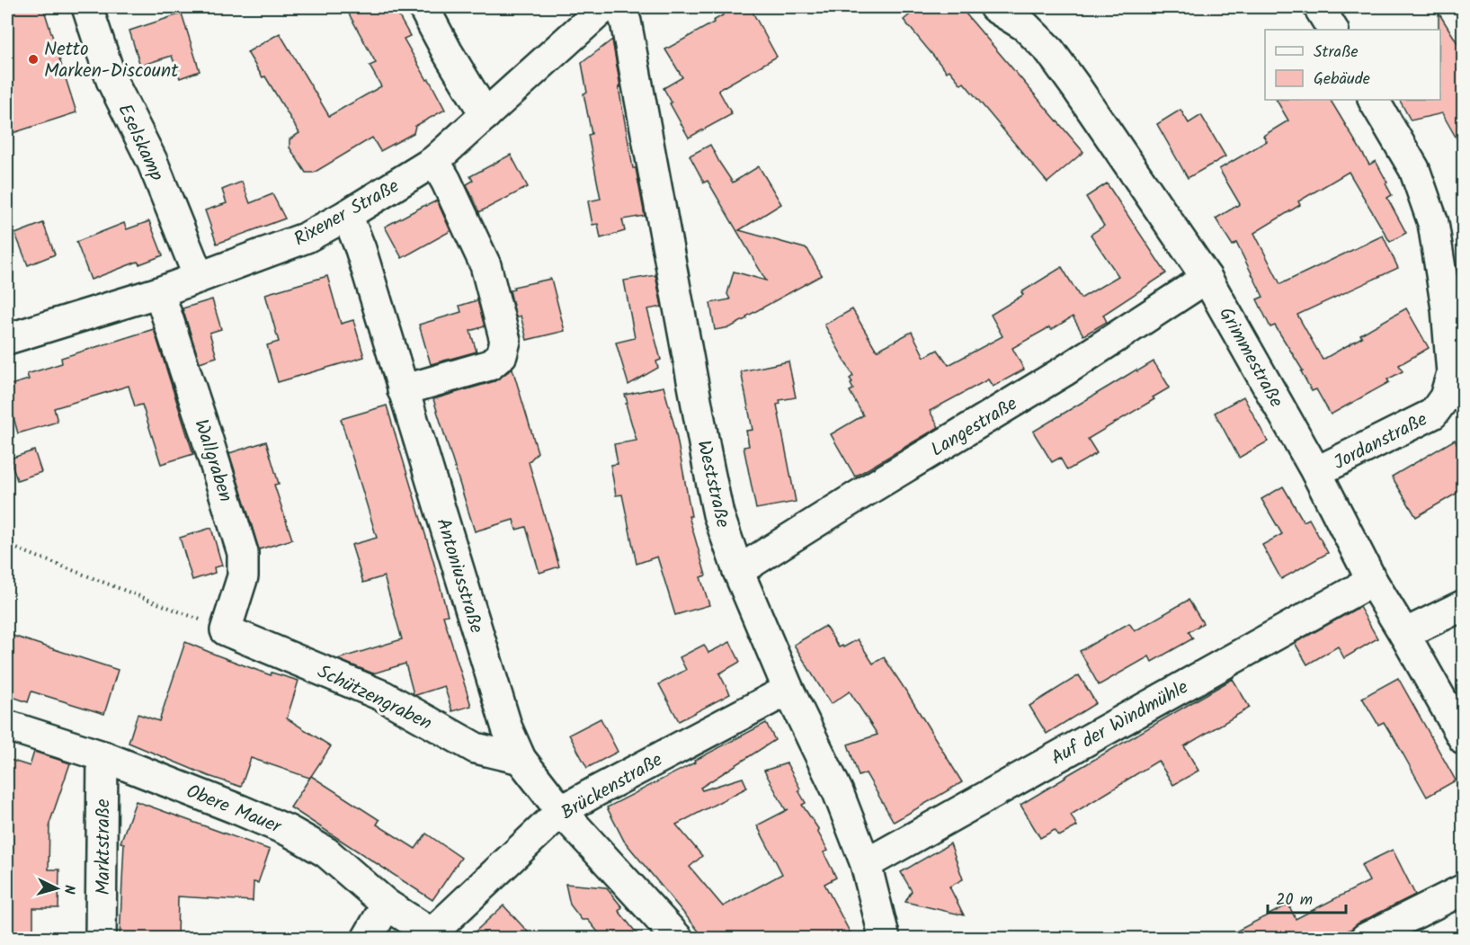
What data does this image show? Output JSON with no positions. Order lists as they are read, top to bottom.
{
  "streets": {
    "street": [
      "Eselskamp",
      "Rixener Straße",
      "Grimmestraße",
      "Langestraße",
      "Jordanstraße",
      "Wallgraben",
      "Weststraße",
      "Antoniusstraße",
      "Schützengraben",
      "Auf der Windmühle",
      "Brückenstraße",
      "Obere Mauer",
      "Marktstraße"
    ]
  },
  "crossings": [
    ["Eselskamp", "Rixener Straße"],
    ["Rixener Straße", "Wallgraben"],
    ["Rixener Straße", "Antoniusstraße"],
    ["Grimmestraße", "Langestraße"],
    ["Grimmestraße", "Jordanstraße"],
    ["Grimmestraße", "Auf der Windmühle"],
    ["Langestraße", "Weststraße"],
    ["Wallgraben", "Schützengraben"],
    ["Weststraße", "Auf der Windmühle"],
    ["Weststraße", "Brückenstraße"],
    ["Antoniusstraße", "Schützengraben"],
    ["Brückenstraße", "Obere Mauer"],
    ["Obere Mauer", "Marktstraße"]
  ],
  "places": ["Netto Marken-Discount"],
  "legend": ["Straße", "Gebäude"],
  "scale_bar": "20 m",
  "north": "right"
}
